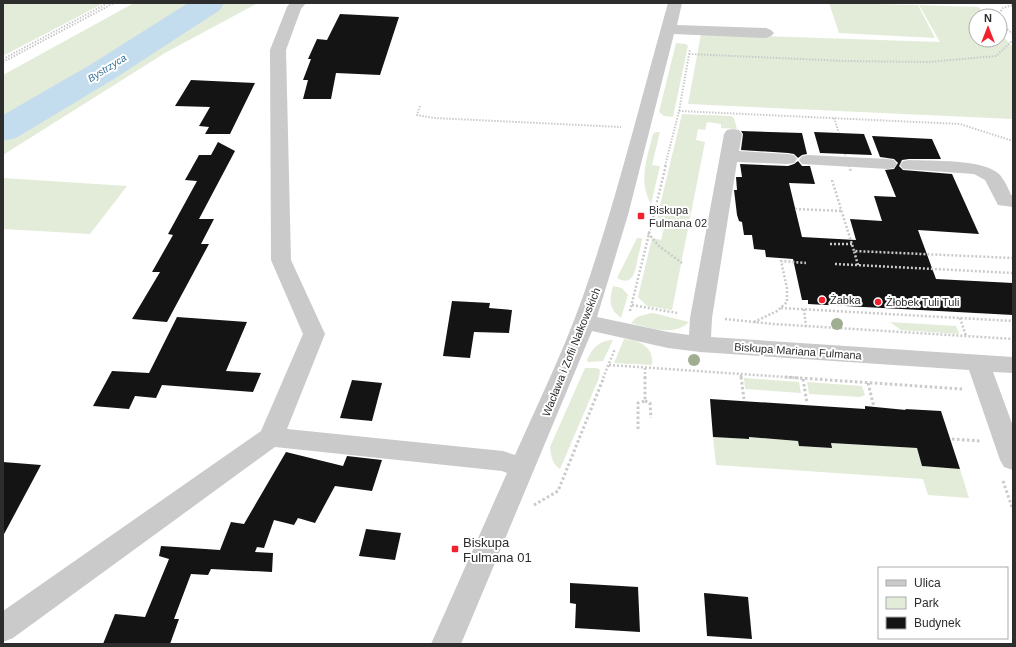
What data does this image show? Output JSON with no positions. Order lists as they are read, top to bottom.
{
  "streets": {
    "street": ["Biskupa Mariana Fulmana", "Wacława i Zofii Nałkowskich"]
  },
  "crossings": [
    ["Biskupa Mariana Fulmana", "Wacława i Zofii Nałkowskich"]
  ],
  "water": ["Bystrzyca"],
  "places": {
    "transit": ["Biskupa Fulmana 02", "Biskupa Fulmana 01"],
    "other": ["Żabka", "Żłobek Tuli Tuli"]
  },
  "legend": ["Ulica", "Park", "Budynek"],
  "north": "top"
}
